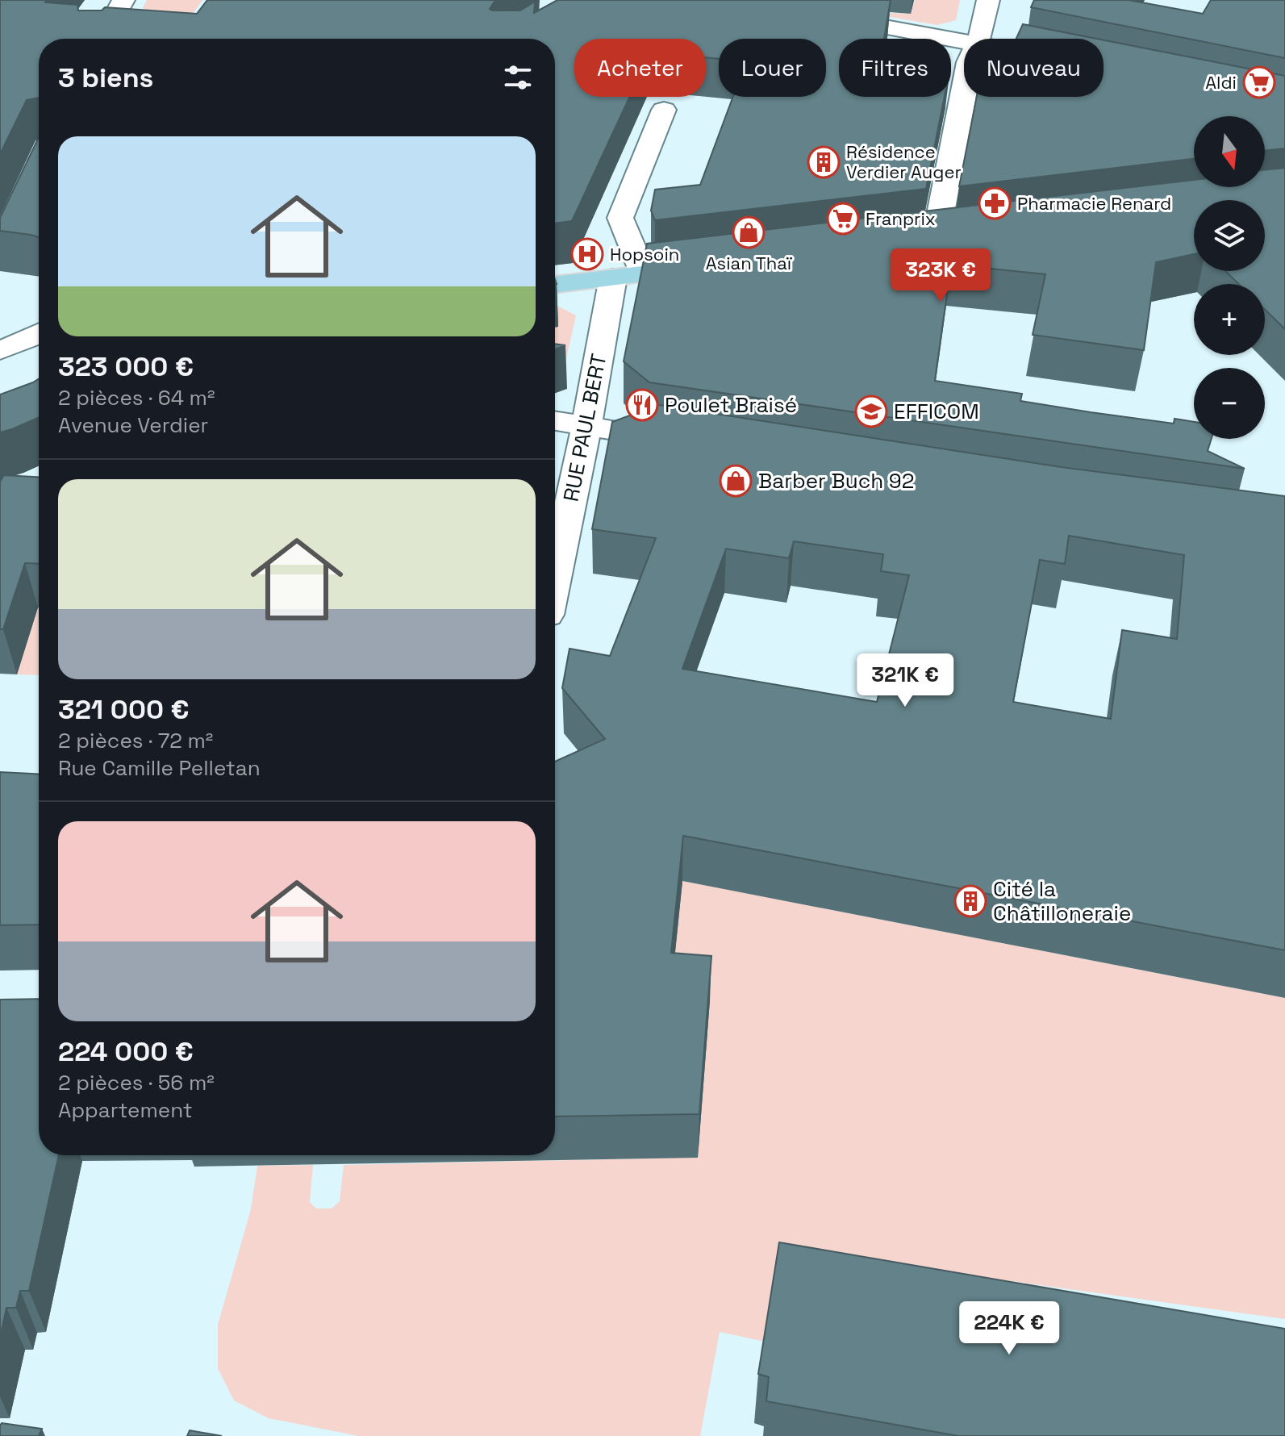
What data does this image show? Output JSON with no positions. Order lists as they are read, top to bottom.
{
  "streets": {
    "street": ["RUE PAUL BERT"]
  },
  "places": {
    "supermarket": ["Aldi", "Franprix"],
    "building": ["Résidence Verdier Auger", "Cité la Châtilloneraie"],
    "pharmacy": ["Pharmacie Renard"],
    "shop": ["Asian Thaï", "Barber Buch 92"],
    "hospital": ["Hopsoin"],
    "restaurant": ["Poulet Braisé"],
    "school or university": ["EFFICOM"]
  },
  "north": "bottom",
  "page": {
    "chip": [
      "Acheter",
      "Louer",
      "Filtres",
      "Nouveau"
    ],
    "heading": "3 biens",
    "map_buttons": ["+", "−"],
    "list": [
      {
        "name": "323 000 €",
        "note": "2 pièces · 64 m² · Avenue Verdier"
      },
      {
        "name": "321 000 €",
        "note": "2 pièces · 72 m² · Rue Camille Pelletan"
      },
      {
        "name": "224 000 €",
        "note": "2 pièces · 56 m² · Appartement"
      }
    ],
    "price": ["323K €", "321K €", "224K €"]
  }
}
